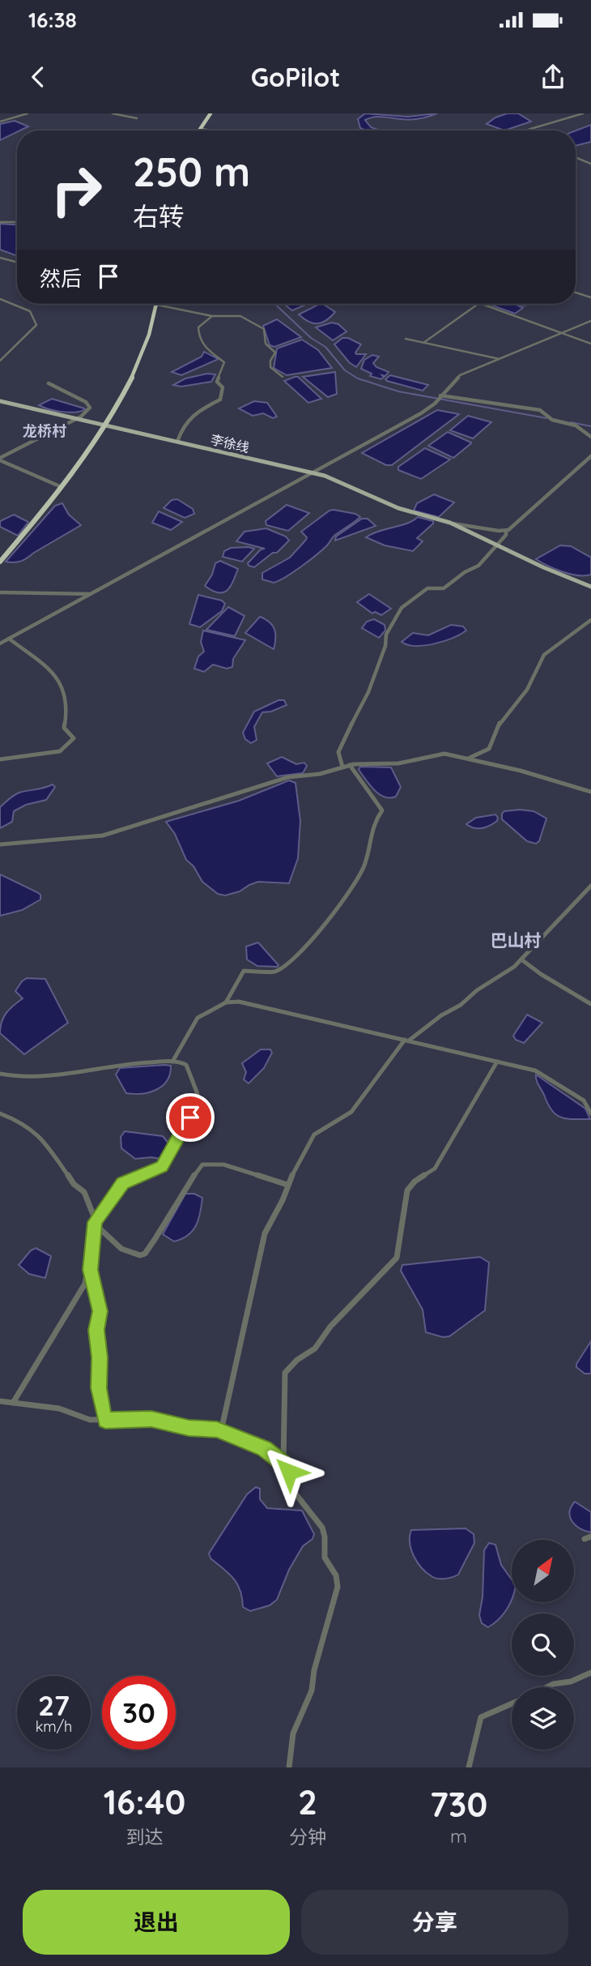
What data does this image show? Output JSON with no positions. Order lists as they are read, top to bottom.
{
  "streets": {
    "main road": ["李徐线"]
  },
  "districts": ["龙桥村", "巴山村"],
  "north": "top right",
  "page": {
    "status": "16:38",
    "header": "GoPilot",
    "turn": ["250 m", "右转"],
    "then": "然后",
    "speed": "27 km/h",
    "limit": "30",
    "eta": [
      "16:40",
      "到达",
      "2",
      "分钟",
      "730",
      "m"
    ],
    "buttons": ["退出", "分享"]
  }
}
